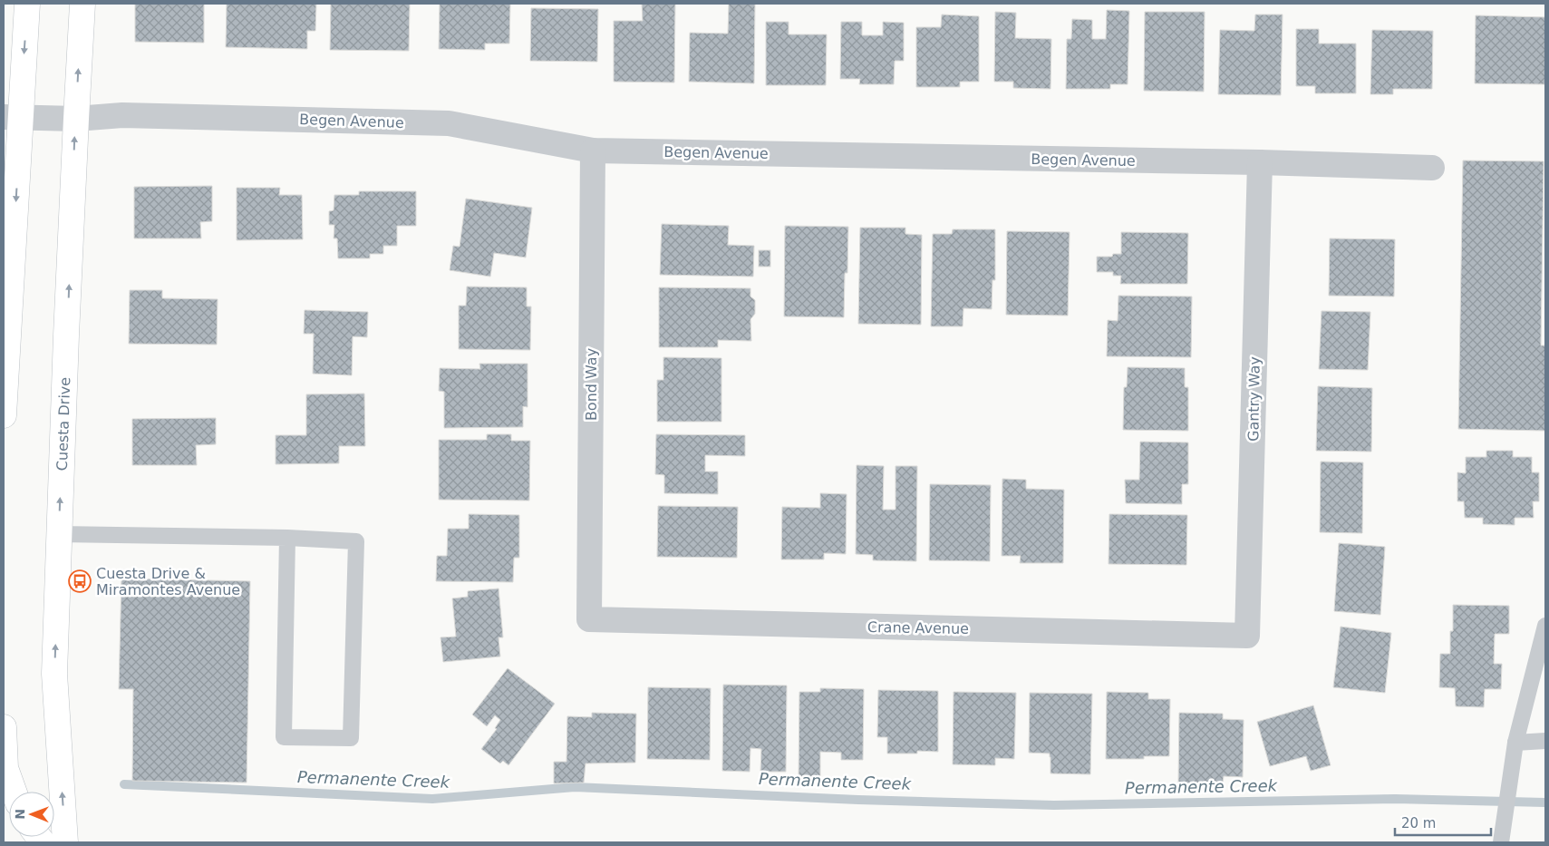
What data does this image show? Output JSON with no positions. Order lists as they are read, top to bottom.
{
  "streets": {
    "main road": ["Cuesta Drive"],
    "street": [
      "Begen Avenue",
      "Bond Way",
      "Gantry Way",
      "Crane Avenue"
    ]
  },
  "crossings": [
    ["Begen Avenue", "Bond Way"],
    ["Begen Avenue", "Gantry Way"],
    ["Begen Avenue", "Cuesta Drive"],
    ["Bond Way", "Crane Avenue"],
    ["Gantry Way", "Crane Avenue"]
  ],
  "water": ["Permanente Creek"],
  "places": {
    "bus stop": ["Cuesta Drive & Miramontes Avenue"]
  },
  "scale_bar": "20 m",
  "north": "left"
}
